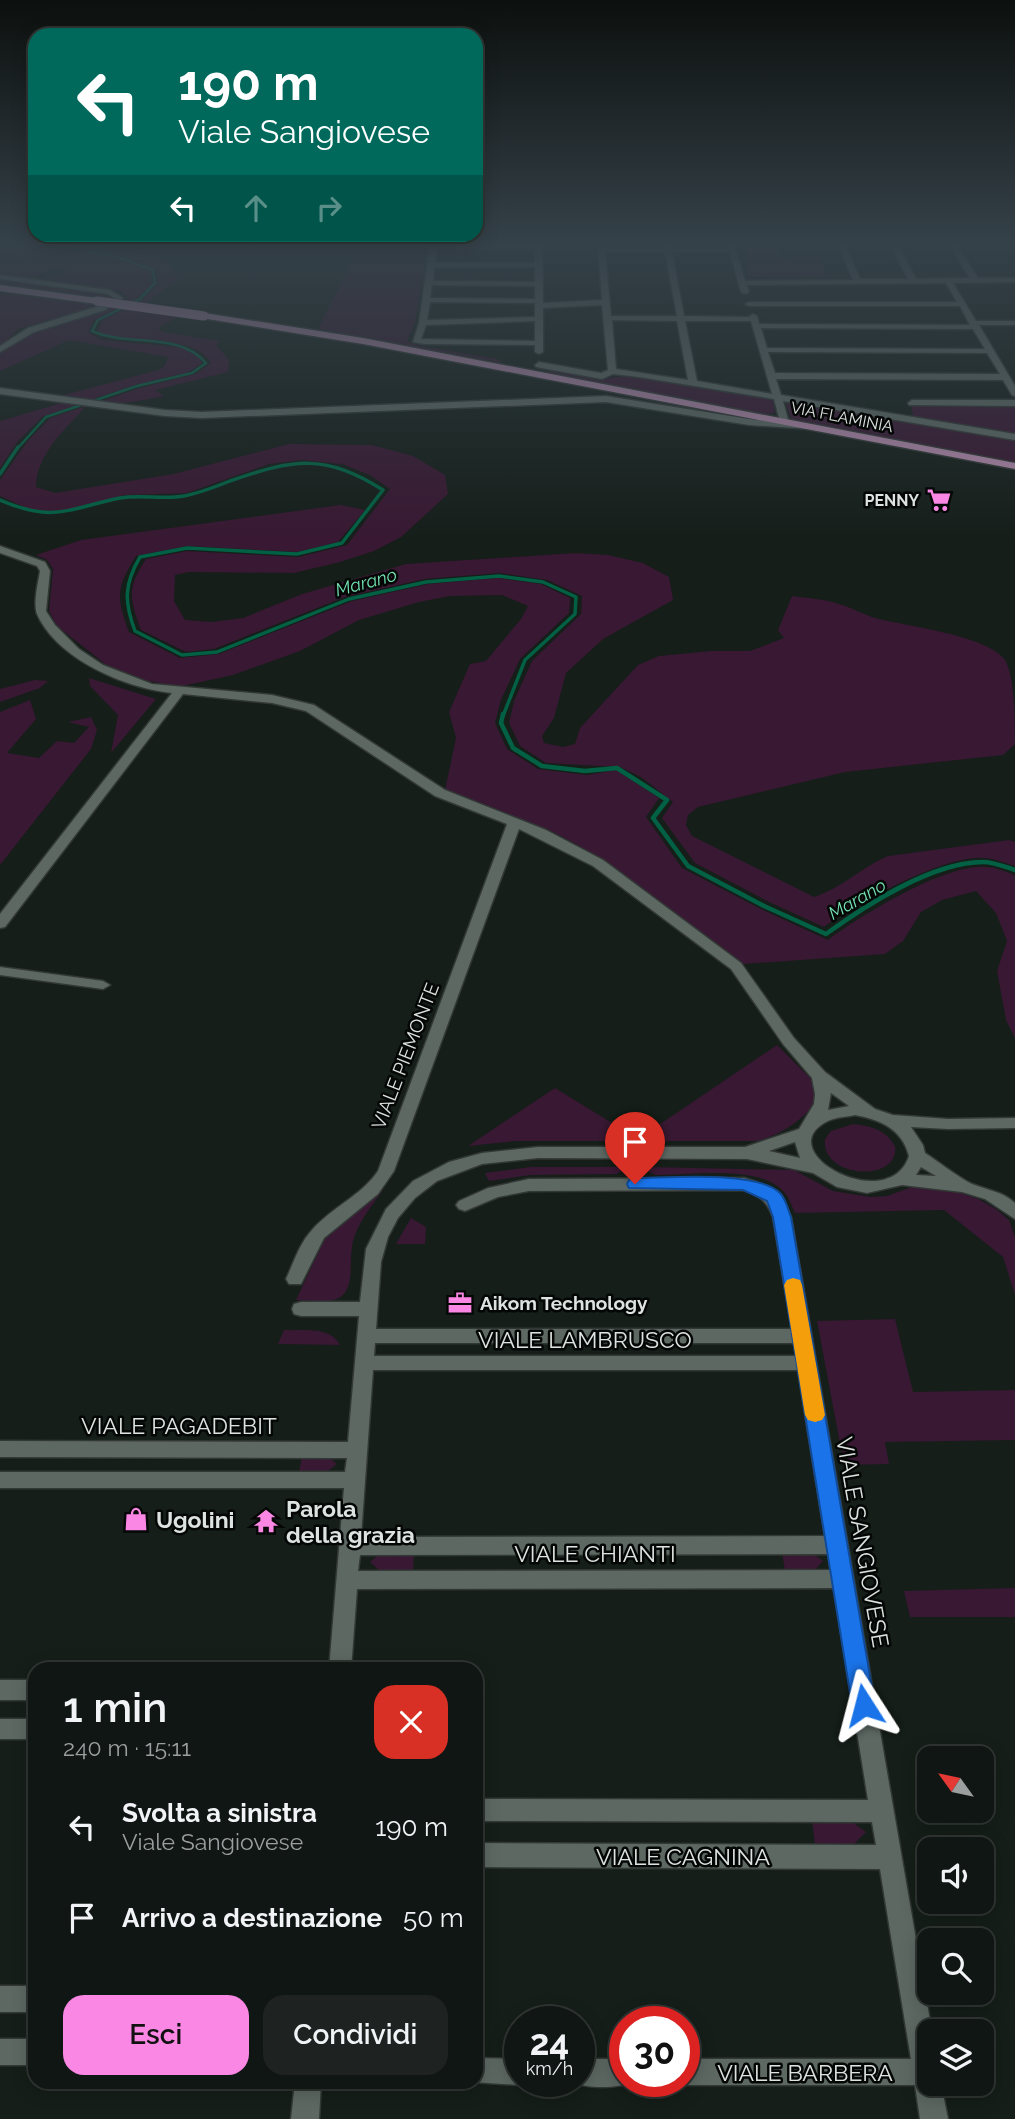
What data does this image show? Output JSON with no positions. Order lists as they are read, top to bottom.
{
  "streets": {
    "main road": ["VIA FLAMINIA"],
    "street": [
      "VIALE PIEMONTE",
      "VIALE LAMBRUSCO",
      "VIALE PAGADEBIT",
      "VIALE SANGIOVESE",
      "VIALE CHIANTI",
      "VIALE CAGNINA",
      "VIALE BARBERA"
    ]
  },
  "crossings": [
    ["VIALE LAMBRUSCO", "VIALE SANGIOVESE"],
    ["VIALE SANGIOVESE", "VIALE CHIANTI"],
    ["VIALE SANGIOVESE", "VIALE CAGNINA"]
  ],
  "water": ["Marano"],
  "places": {
    "supermarket": ["PENNY"],
    "office": ["Aikom Technology"],
    "shop": ["Ugolini"],
    "temple": ["Parola della grazia"]
  },
  "north": "top left",
  "page": {
    "turn": ["190 m", "Viale Sangiovese"],
    "heading": ["1 min", "240 m · 15:11"],
    "list": [
      {
        "name": "Svolta a sinistra",
        "note": "Viale Sangiovese",
        "value": "190 m"
      },
      {
        "name": "Arrivo a destinazione",
        "value": "50 m"
      }
    ],
    "buttons": ["Esci", "Condividi"],
    "speed": "24 km/h",
    "limit": "30"
  }
}
